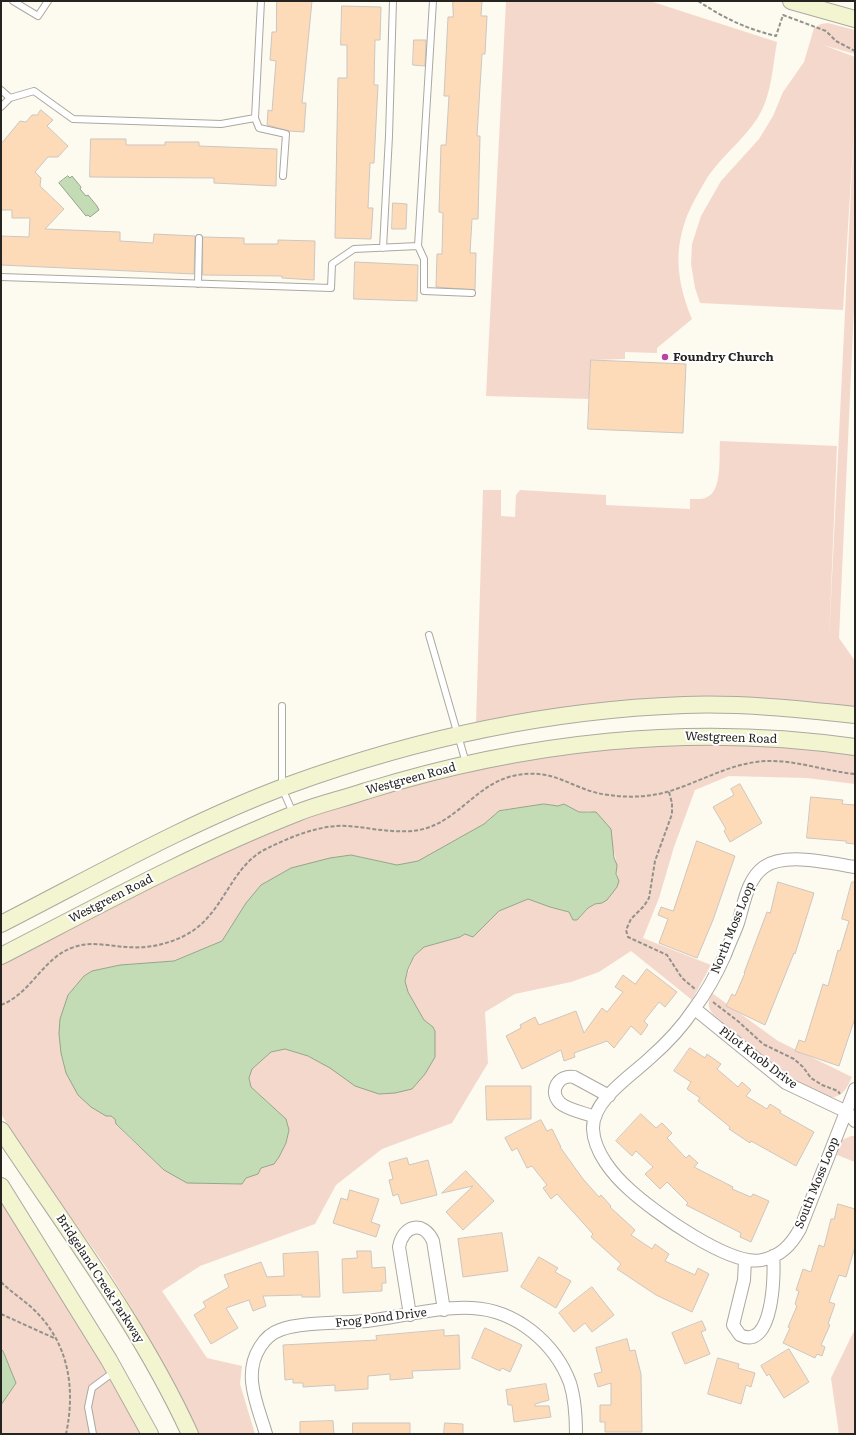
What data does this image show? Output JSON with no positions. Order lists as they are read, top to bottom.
{
  "streets": {
    "street": [
      "Westgreen Road",
      "North Moss Loop",
      "Pilot Knob Drive",
      "South Moss Loop",
      "Bridgeland Creek Parkway",
      "Frog Pond Drive"
    ]
  },
  "crossings": [
    ["North Moss Loop", "Pilot Knob Drive"],
    ["Pilot Knob Drive", "South Moss Loop"]
  ],
  "places": ["Foundry Church"]
}
